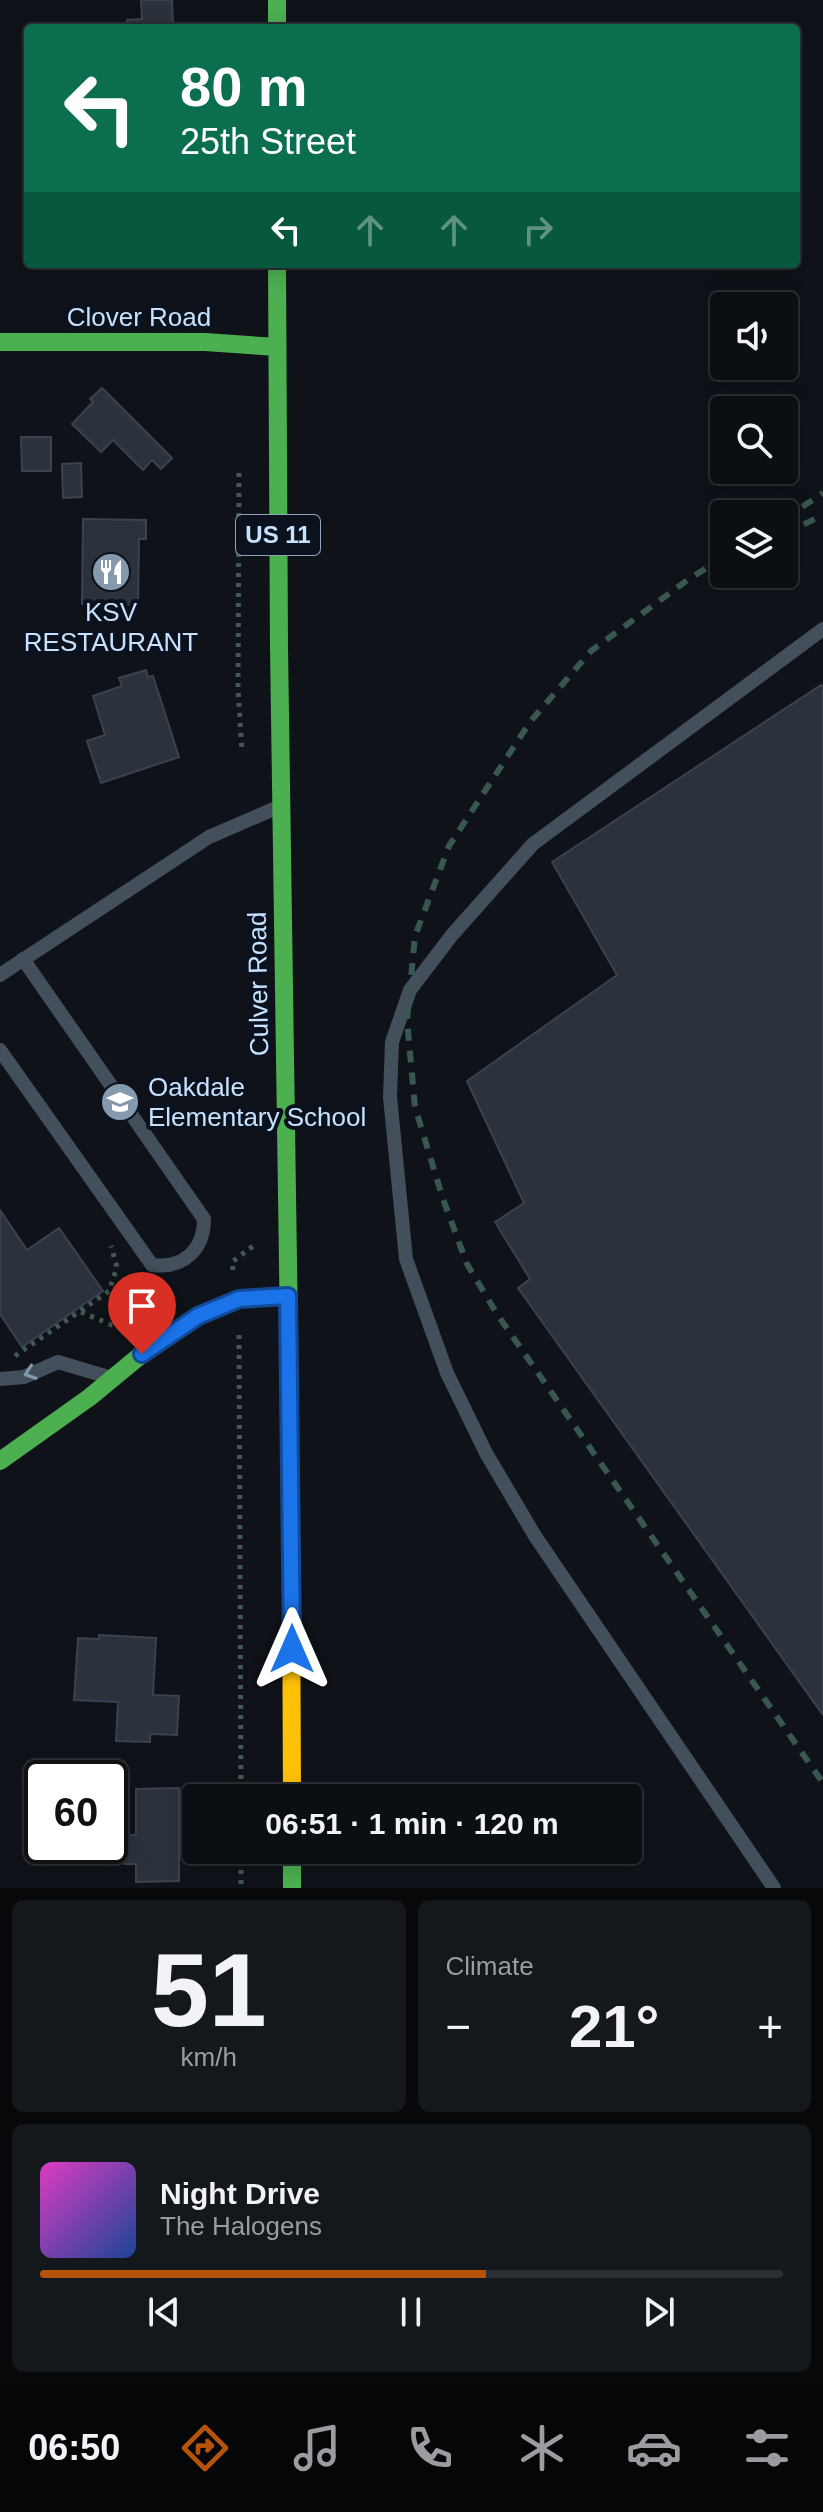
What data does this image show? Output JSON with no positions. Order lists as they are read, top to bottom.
{
  "streets": {
    "main road": ["Clover Road", "US 11", "Culver Road"]
  },
  "crossings": [
    ["Clover Road", "Culver Road"]
  ],
  "places": {
    "restaurant": ["KSV RESTAURANT"],
    "school or university": ["Oakdale Elementary School"]
  },
  "page": {
    "turn": ["80 m", "25th Street"],
    "limit": "60",
    "trip": "06:51 · 1 min · 120 m",
    "tile": [
      ["51", "km/h"],
      "Climate"
    ],
    "heat": ["−", "21°", "+"],
    "song": ["Night Drive", "The Halogens"],
    "tabs": "06:50"
  }
}
